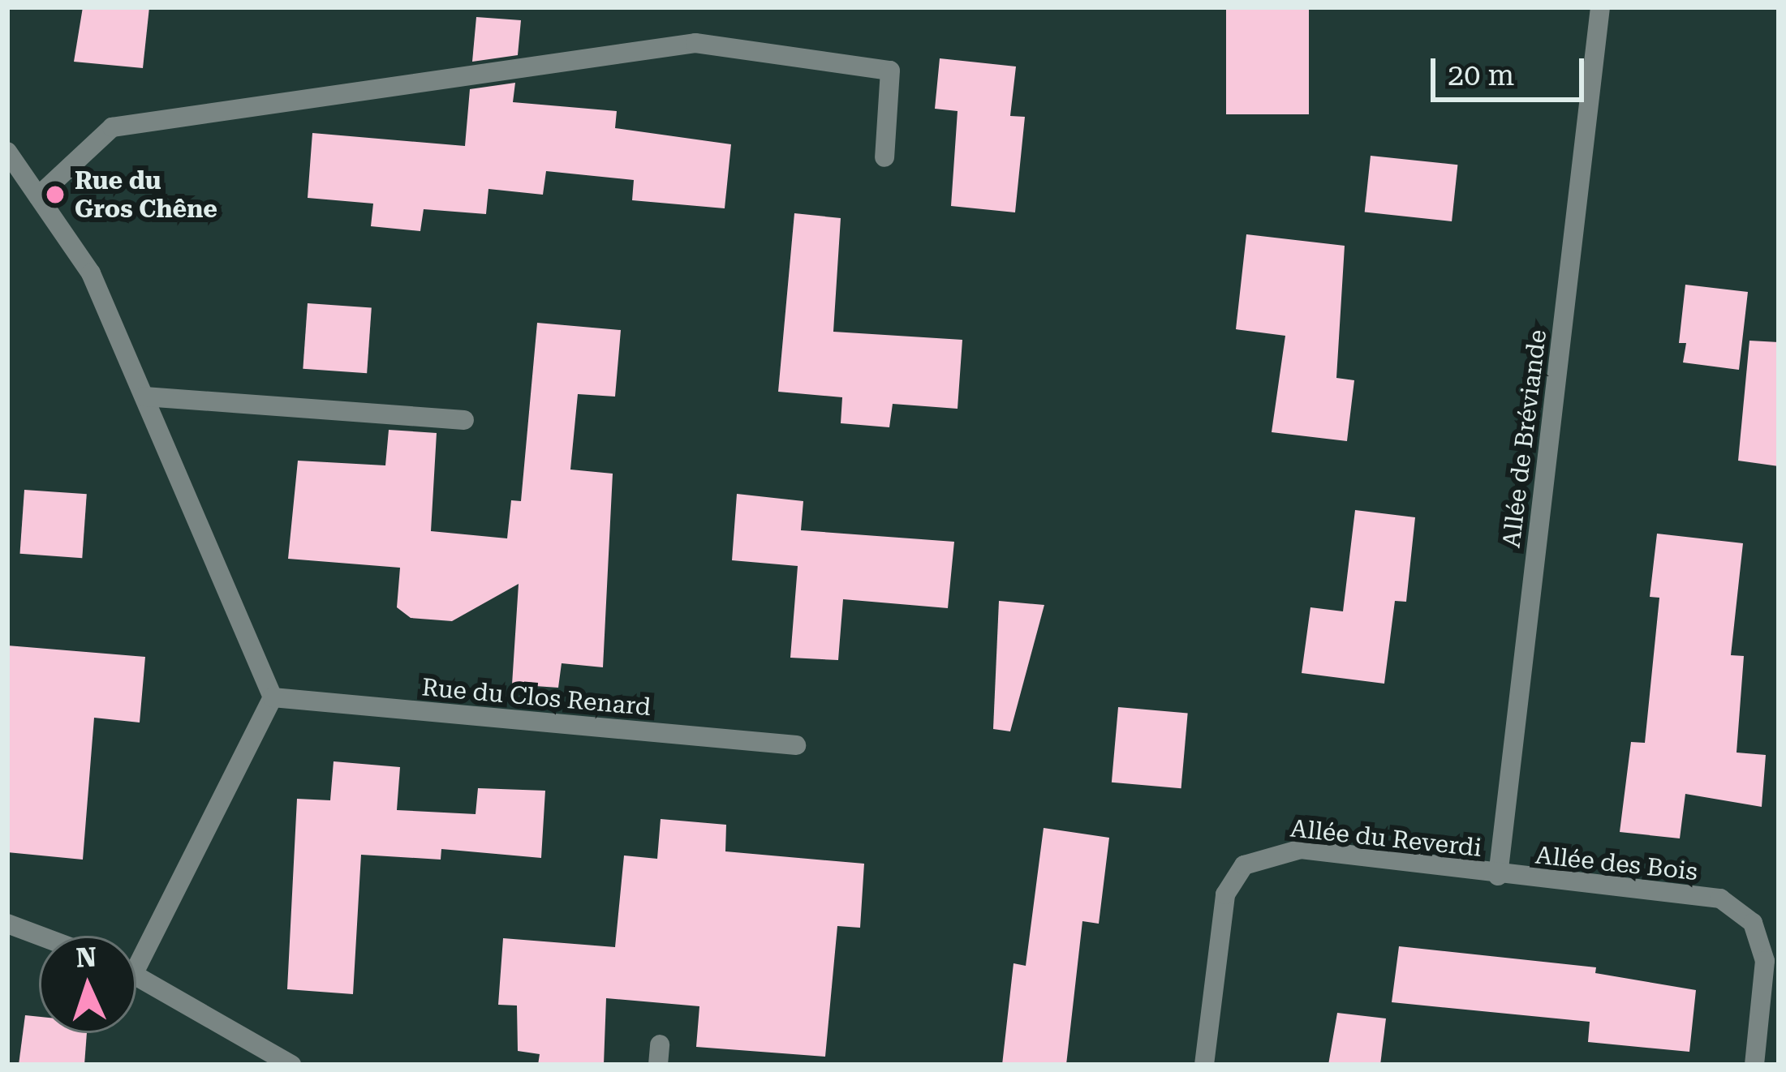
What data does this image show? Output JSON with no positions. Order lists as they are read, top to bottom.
{
  "streets": {
    "street": [
      "Allée de Bréviande",
      "Rue du Clos Renard",
      "Allée du Reverdi",
      "Allée des Bois"
    ]
  },
  "crossings": [
    ["Allée de Bréviande", "Allée du Reverdi"],
    ["Allée de Bréviande", "Allée des Bois"],
    ["Allée du Reverdi", "Allée des Bois"]
  ],
  "places": ["Rue du Gros Chêne"],
  "scale_bar": "20 m",
  "north": "top"
}
